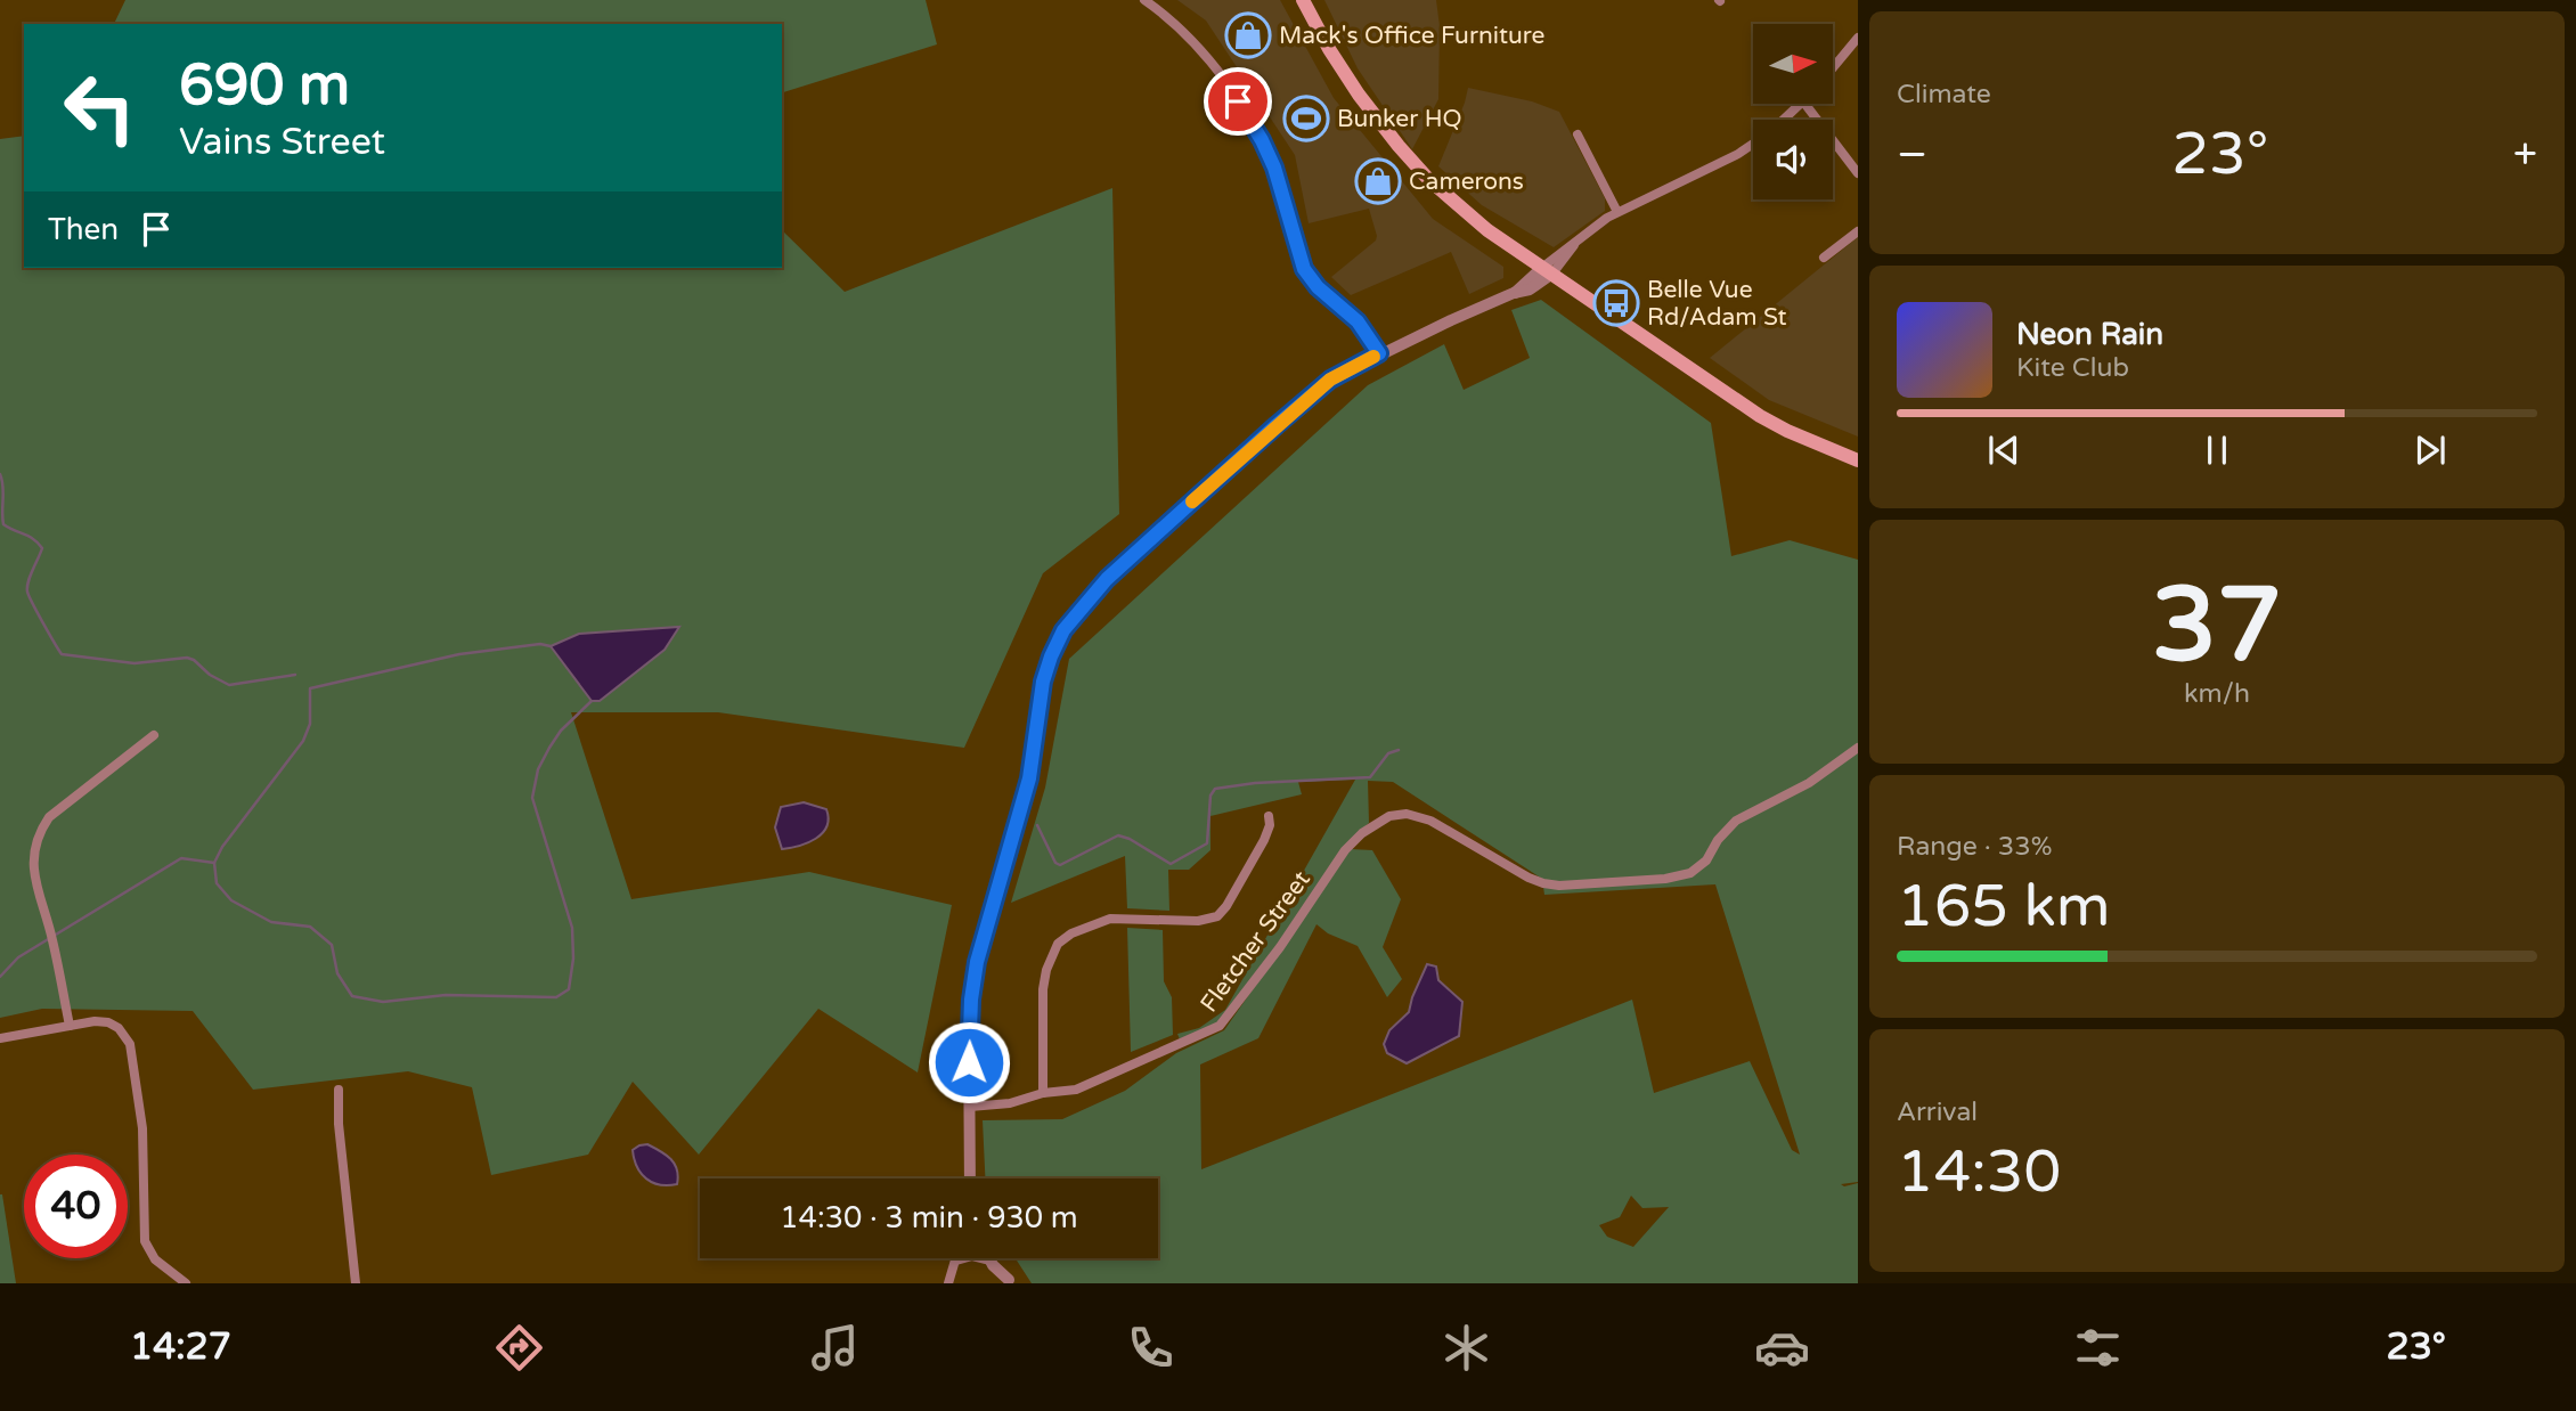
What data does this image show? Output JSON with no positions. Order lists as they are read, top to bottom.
{
  "streets": {
    "street": ["Fletcher Street"]
  },
  "places": {
    "shop": ["Mack's Office Furniture", "Camerons"],
    "sports": ["Bunker HQ"],
    "bus stop": ["Belle Vue Rd/Adam St"]
  },
  "north": "right",
  "page": {
    "tile": [
      "Climate",
      ["37", "km/h"],
      ["Range · 33%", "165 km"],
      ["Arrival", "14:30"]
    ],
    "turn": ["690 m", "Vains Street"],
    "heat": ["−", "23°", "+"],
    "then": "Then",
    "song": ["Neon Rain", "Kite Club"],
    "limit": "40",
    "trip": "14:30 · 3 min · 930 m",
    "tabs": ["14:27", "23°"]
  }
}
